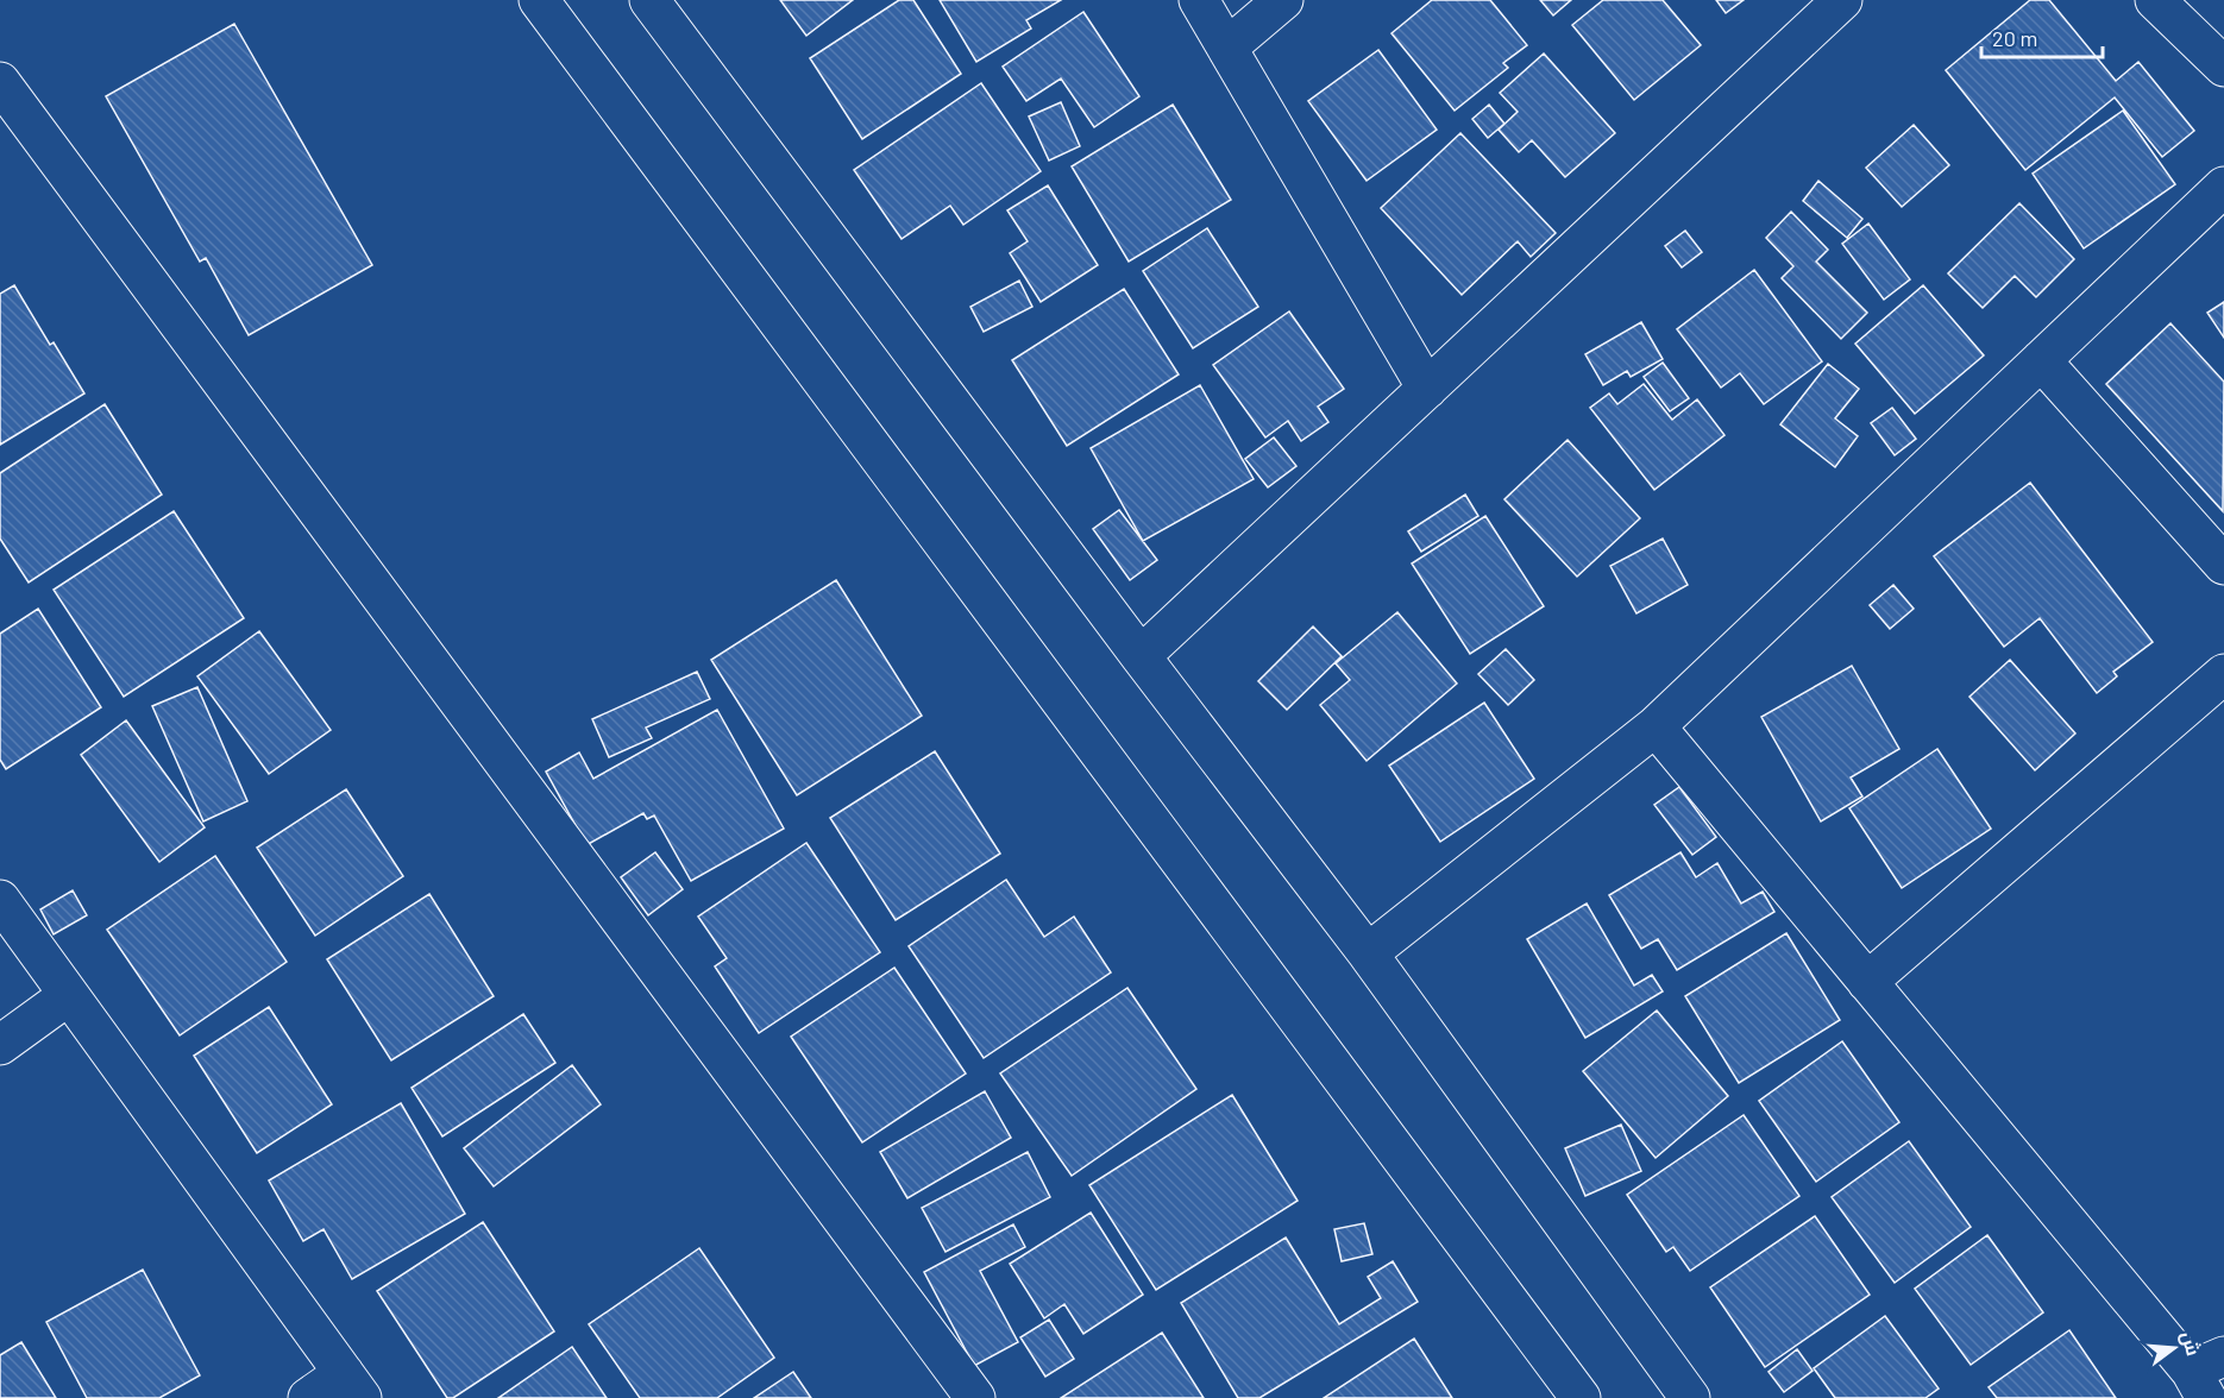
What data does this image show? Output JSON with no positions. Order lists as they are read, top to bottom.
{
  "scale_bar": "20 m",
  "north": "right"
}
